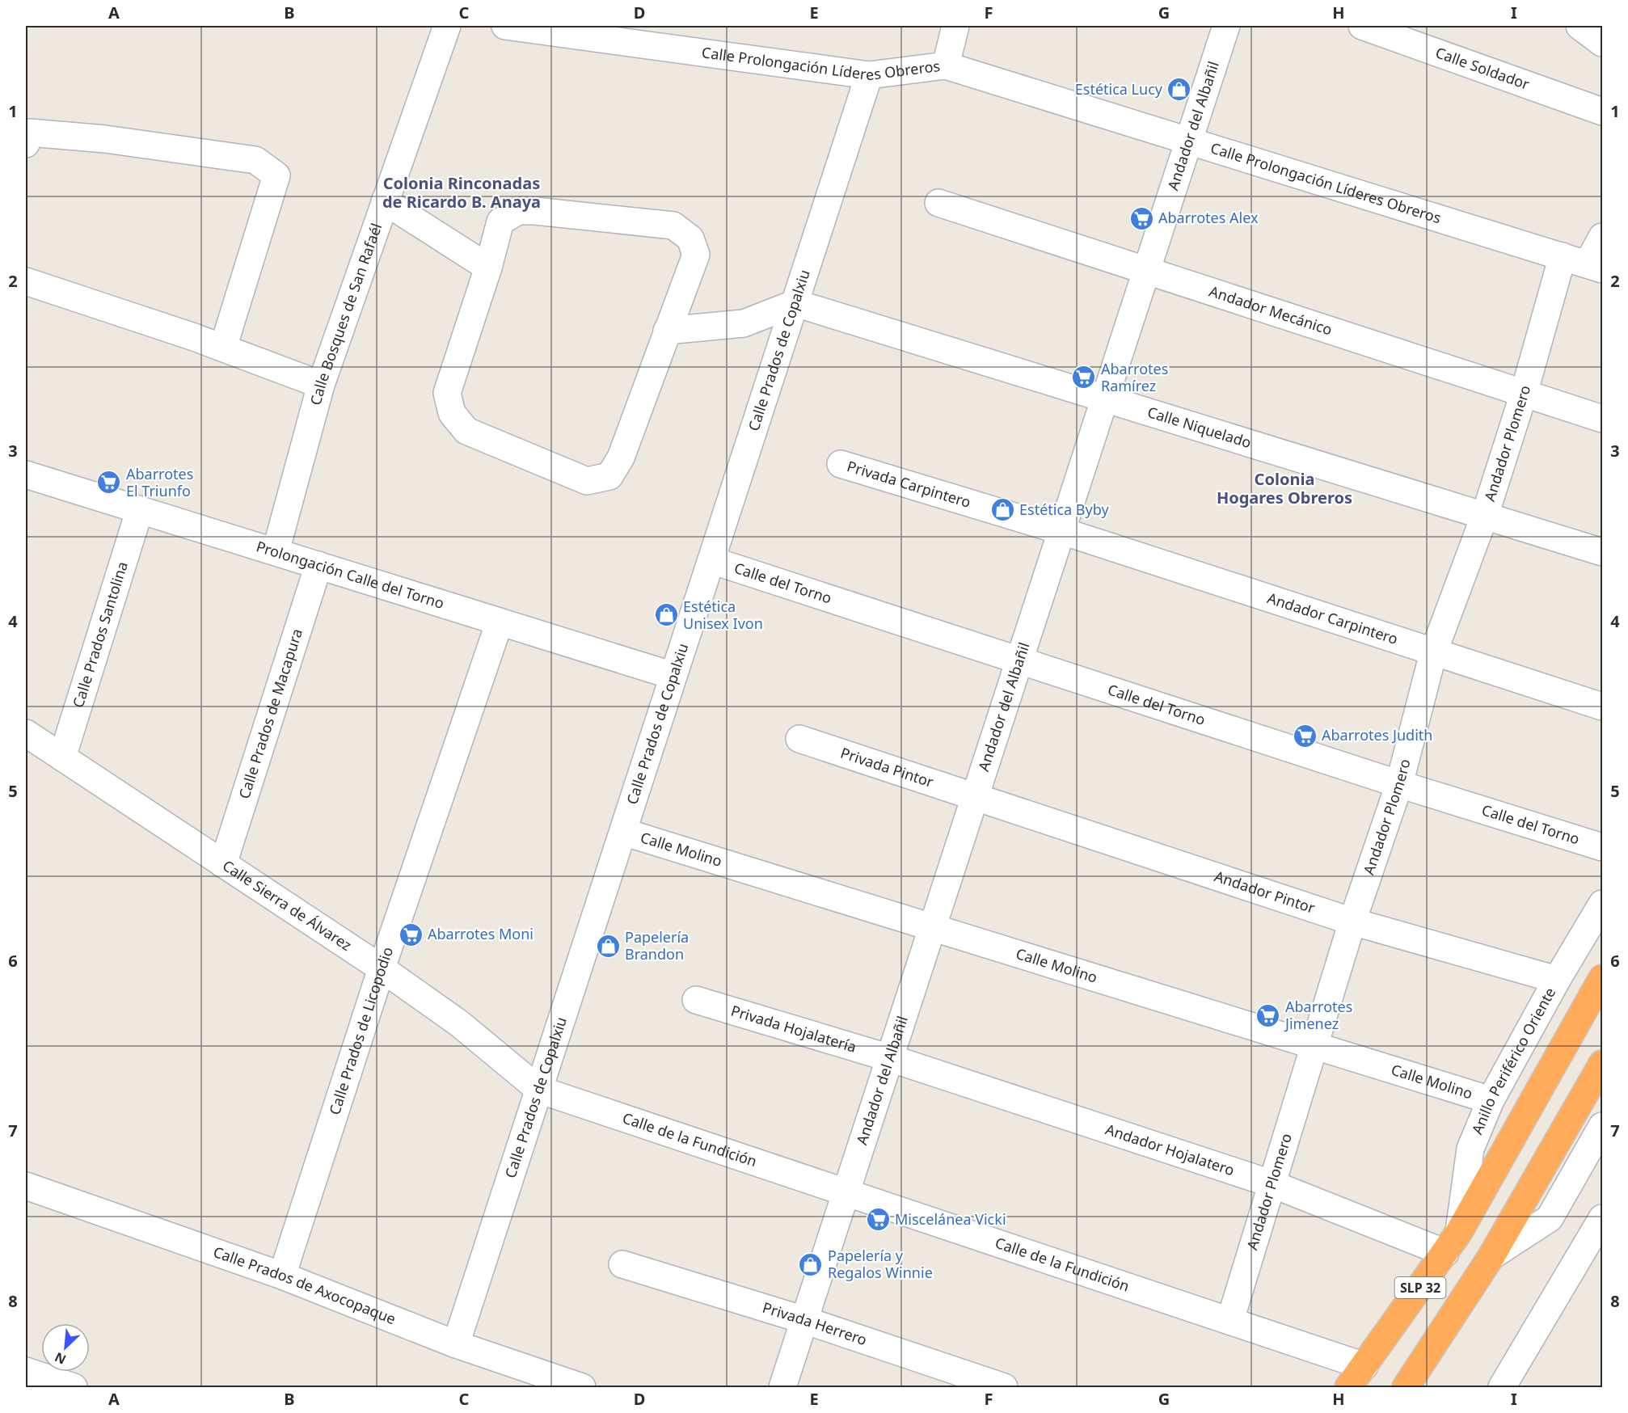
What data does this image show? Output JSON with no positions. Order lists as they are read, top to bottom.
{
  "streets": {
    "highway": ["Anillo Periférico Oriente", "SLP 32"],
    "street": [
      "Calle Prolongación Líderes Obreros",
      "Calle Soldador",
      "Andador del Albañil",
      "Andador Mecánico",
      "Calle Bosques de San Rafaél",
      "Calle Prados de Copalxiu",
      "Calle Niquelado",
      "Andador Plomero",
      "Privada Carpintero",
      "Prolongación Calle del Torno",
      "Calle del Torno",
      "Andador Carpintero",
      "Calle Prados Santolina",
      "Calle Prados de Macapura",
      "Privada Pintor",
      "Calle Molino",
      "Andador Pintor",
      "Calle Sierra de Álvarez",
      "Privada Hojalatería",
      "Calle Prados de Licopodio",
      "Calle de la Fundición",
      "Andador Hojalatero",
      "Calle Prados de Axocopaque",
      "Privada Herrero"
    ]
  },
  "crossings": [
    ["Calle Prolongación Líderes Obreros", "Andador del Albañil"],
    ["Calle Prolongación Líderes Obreros", "Calle Prados de Copalxiu"],
    ["Calle Prolongación Líderes Obreros", "Andador Plomero"],
    ["Andador del Albañil", "Andador Mecánico"],
    ["Andador del Albañil", "Calle Niquelado"],
    ["Andador del Albañil", "Privada Carpintero"],
    ["Andador del Albañil", "Calle del Torno"],
    ["Andador del Albañil", "Andador Carpintero"],
    ["Andador del Albañil", "Privada Pintor"],
    ["Andador del Albañil", "Calle Molino"],
    ["Andador del Albañil", "Andador Pintor"],
    ["Andador del Albañil", "Privada Hojalatería"],
    ["Andador del Albañil", "Calle de la Fundición"],
    ["Andador del Albañil", "Andador Hojalatero"],
    ["Andador del Albañil", "Privada Herrero"],
    ["Andador Mecánico", "Andador Plomero"],
    ["Calle Bosques de San Rafaél", "Prolongación Calle del Torno"],
    ["Calle Prados de Copalxiu", "Calle Niquelado"],
    ["Calle Prados de Copalxiu", "Prolongación Calle del Torno"],
    ["Calle Prados de Copalxiu", "Calle del Torno"],
    ["Calle Prados de Copalxiu", "Calle Molino"],
    ["Calle Prados de Copalxiu", "Calle Sierra de Álvarez"],
    ["Calle Prados de Copalxiu", "Calle de la Fundición"],
    ["Calle Prados de Copalxiu", "Calle Prados de Axocopaque"],
    ["Calle Niquelado", "Andador Plomero"],
    ["Andador Plomero", "Calle del Torno"],
    ["Andador Plomero", "Andador Carpintero"],
    ["Andador Plomero", "Calle Molino"],
    ["Andador Plomero", "Andador Pintor"],
    ["Andador Plomero", "Calle de la Fundición"],
    ["Andador Plomero", "Andador Hojalatero"],
    ["Privada Carpintero", "Andador Carpintero"],
    ["Prolongación Calle del Torno", "Calle Prados Santolina"],
    ["Prolongación Calle del Torno", "Calle Prados de Macapura"],
    ["Prolongación Calle del Torno", "Calle Prados de Licopodio"],
    ["Calle Prados Santolina", "Calle Sierra de Álvarez"],
    ["Calle Prados de Macapura", "Calle Sierra de Álvarez"],
    ["Privada Pintor", "Andador Pintor"],
    ["Calle Molino", "Anillo Periférico Oriente"],
    ["Andador Pintor", "Anillo Periférico Oriente"],
    ["Calle Sierra de Álvarez", "Calle Prados de Licopodio"],
    ["Calle Sierra de Álvarez", "Calle de la Fundición"],
    ["Privada Hojalatería", "Andador Hojalatero"],
    ["Calle Prados de Licopodio", "Calle Prados de Axocopaque"],
    ["Anillo Periférico Oriente", "Calle de la Fundición"],
    ["Anillo Periférico Oriente", "Andador Hojalatero"]
  ],
  "districts": ["Colonia Rinconadas de Ricardo B. Anaya", "Colonia Hogares Obreros"],
  "places": {
    "shop": [
      "Estética Lucy",
      "Estética Byby",
      "Estética Unisex Ivon",
      "Papelería Brandon",
      "Papelería y Regalos Winnie"
    ],
    "supermarket": [
      "Abarrotes Alex",
      "Abarrotes Ramírez",
      "Abarrotes El Triunfo",
      "Abarrotes Judith",
      "Abarrotes Moni",
      "Abarrotes Jimenez",
      "Miscelánea Vicki"
    ]
  },
  "north": "bottom left",
  "grid": {
    "columns": [
      "A",
      "B",
      "C",
      "D",
      "E",
      "F",
      "G",
      "H",
      "I"
    ],
    "rows": [
      "1",
      "2",
      "3",
      "4",
      "5",
      "6",
      "7",
      "8"
    ]
  }
}
